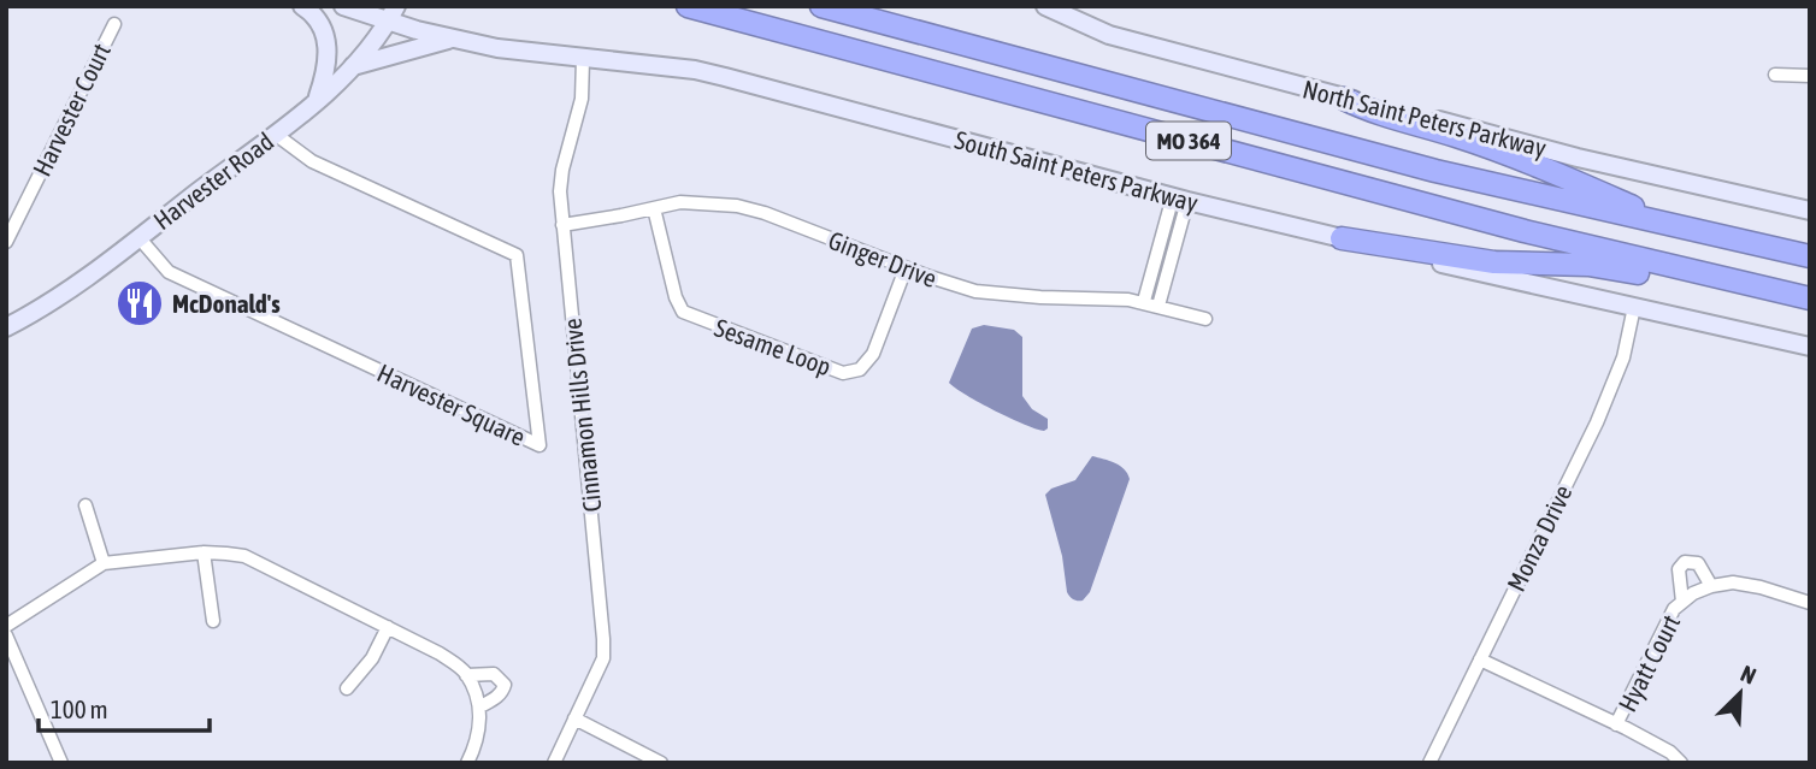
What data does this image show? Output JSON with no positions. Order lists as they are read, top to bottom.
{
  "streets": {
    "highway": ["MO 364"],
    "main road": ["North Saint Peters Parkway", "South Saint Peters Parkway", "Harvester Road"],
    "street": [
      "Harvester Court",
      "Ginger Drive",
      "Sesame Loop",
      "Harvester Square",
      "Cinnamon Hills Drive",
      "Monza Drive",
      "Hyatt Court"
    ]
  },
  "crossings": [
    ["South Saint Peters Parkway", "Harvester Road"],
    ["South Saint Peters Parkway", "Cinnamon Hills Drive"],
    ["South Saint Peters Parkway", "Monza Drive"],
    ["Harvester Road", "Harvester Square"],
    ["Ginger Drive", "Sesame Loop"],
    ["Ginger Drive", "Cinnamon Hills Drive"]
  ],
  "places": {
    "restaurant": ["McDonald's"]
  },
  "scale_bar": "100 m",
  "north": "top right"
}
